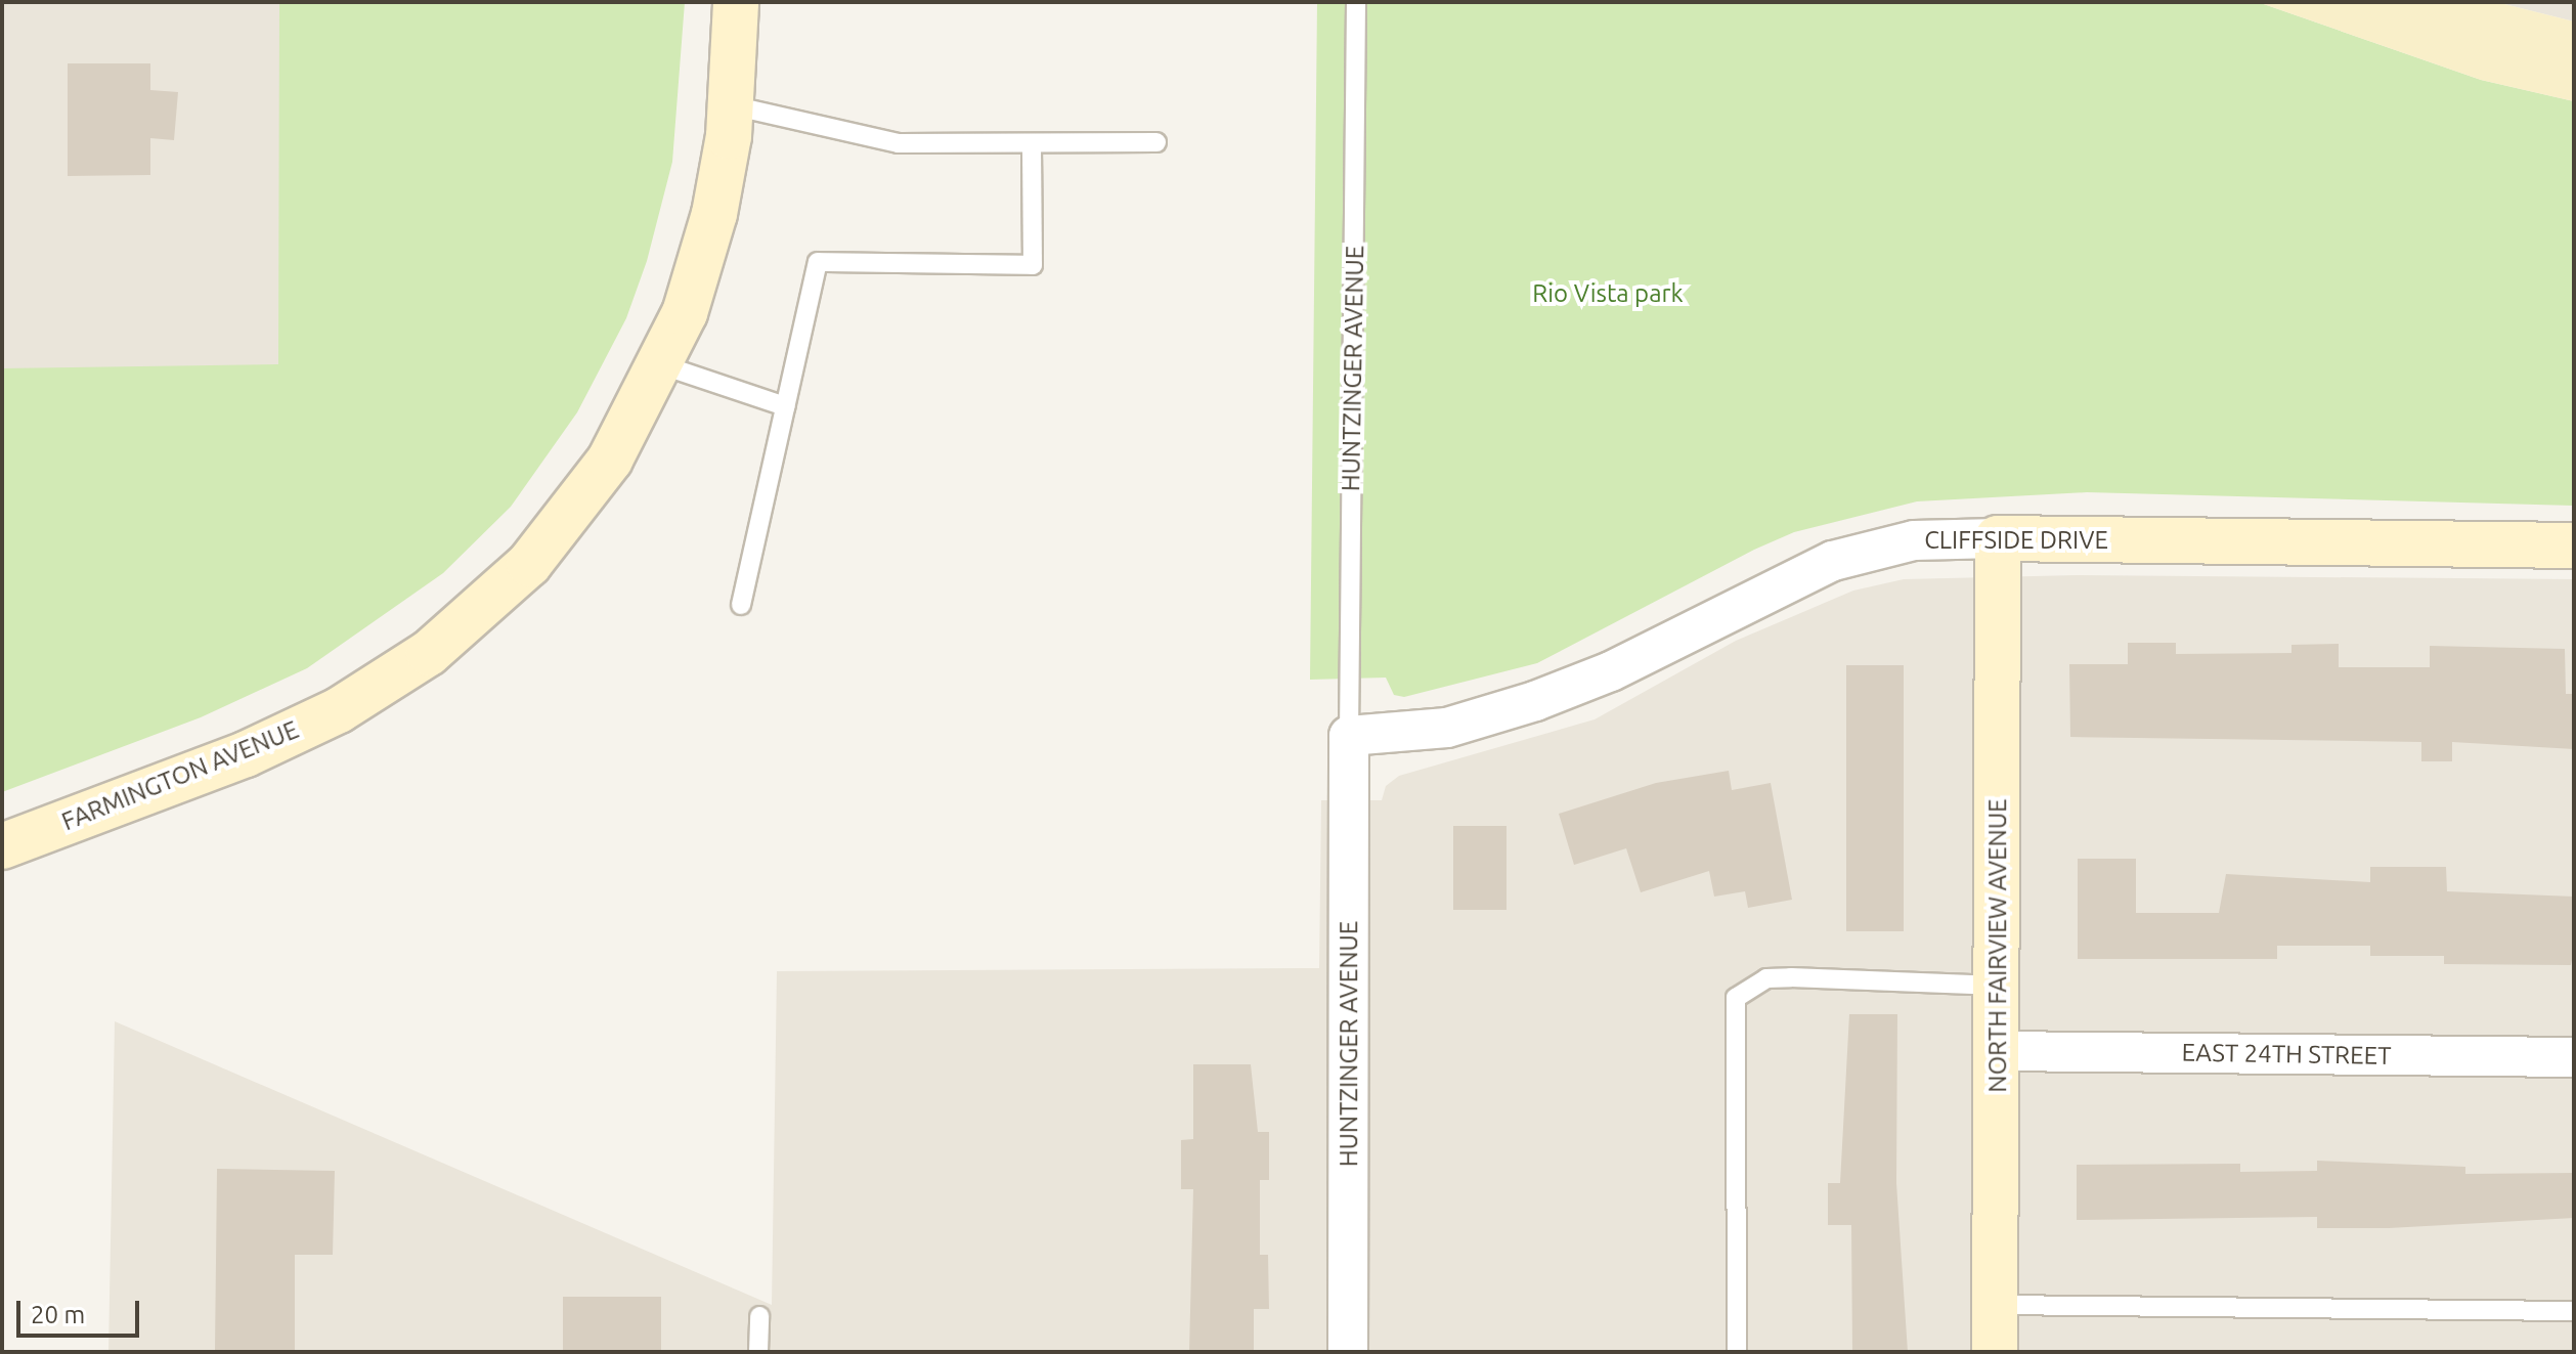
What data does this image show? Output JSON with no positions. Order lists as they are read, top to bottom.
{
  "streets": {
    "street": [
      "HUNTZINGER AVENUE",
      "CLIFFSIDE DRIVE",
      "FARMINGTON AVENUE",
      "NORTH FAIRVIEW AVENUE",
      "EAST 24TH STREET"
    ]
  },
  "crossings": [
    ["HUNTZINGER AVENUE", "CLIFFSIDE DRIVE"],
    ["CLIFFSIDE DRIVE", "NORTH FAIRVIEW AVENUE"],
    ["NORTH FAIRVIEW AVENUE", "EAST 24TH STREET"]
  ],
  "parks": ["Rio Vista park"],
  "scale_bar": "20 m"
}
